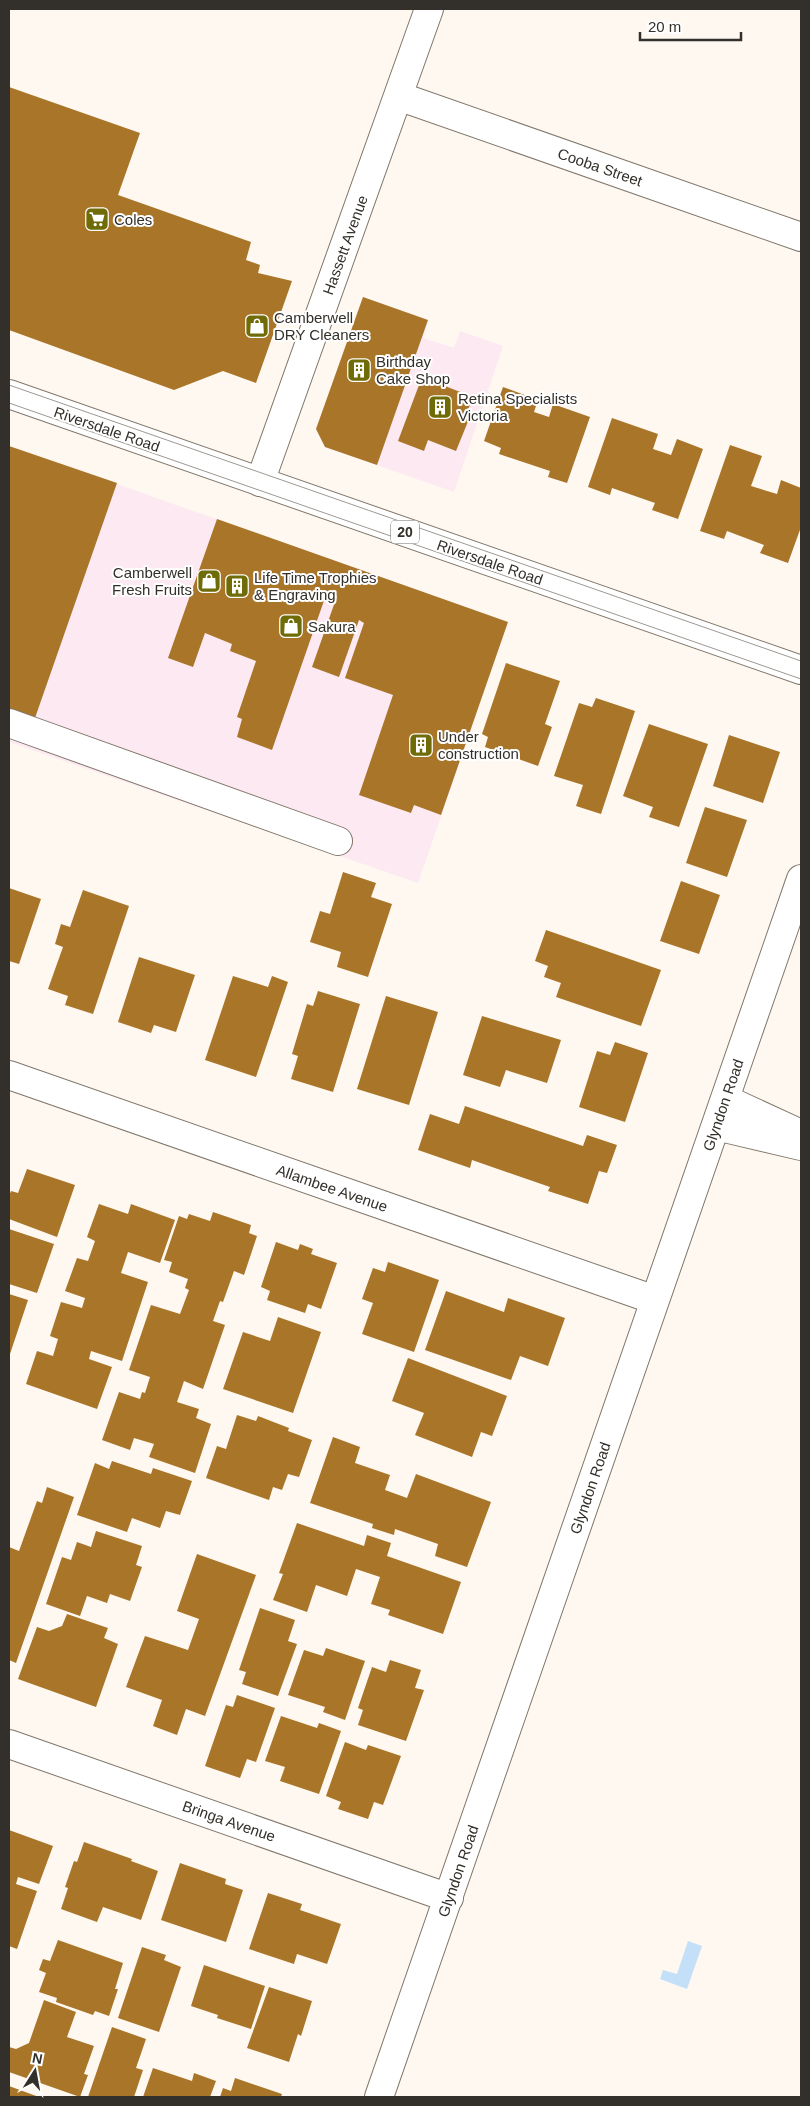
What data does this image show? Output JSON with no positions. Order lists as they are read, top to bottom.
{
  "streets": {
    "street": [
      "Cooba Street",
      "Hassett Avenue",
      "Riversdale Road",
      "20",
      "Glyndon Road",
      "Allambee Avenue",
      "Bringa Avenue"
    ]
  },
  "crossings": [
    ["Cooba Street", "Hassett Avenue"],
    ["Hassett Avenue", "Riversdale Road"],
    ["Glyndon Road", "Allambee Avenue"],
    ["Glyndon Road", "Bringa Avenue"]
  ],
  "places": {
    "supermarket": ["Coles"],
    "shop": ["Camberwell DRY Cleaners", "Camberwell Fresh Fruits", "Sakura"],
    "building": [
      "Birthday Cake Shop",
      "Retina Specialists Victoria",
      "Life Time Trophies & Engraving",
      "Under construction"
    ]
  },
  "scale_bar": "20 m",
  "north": "top"
}
